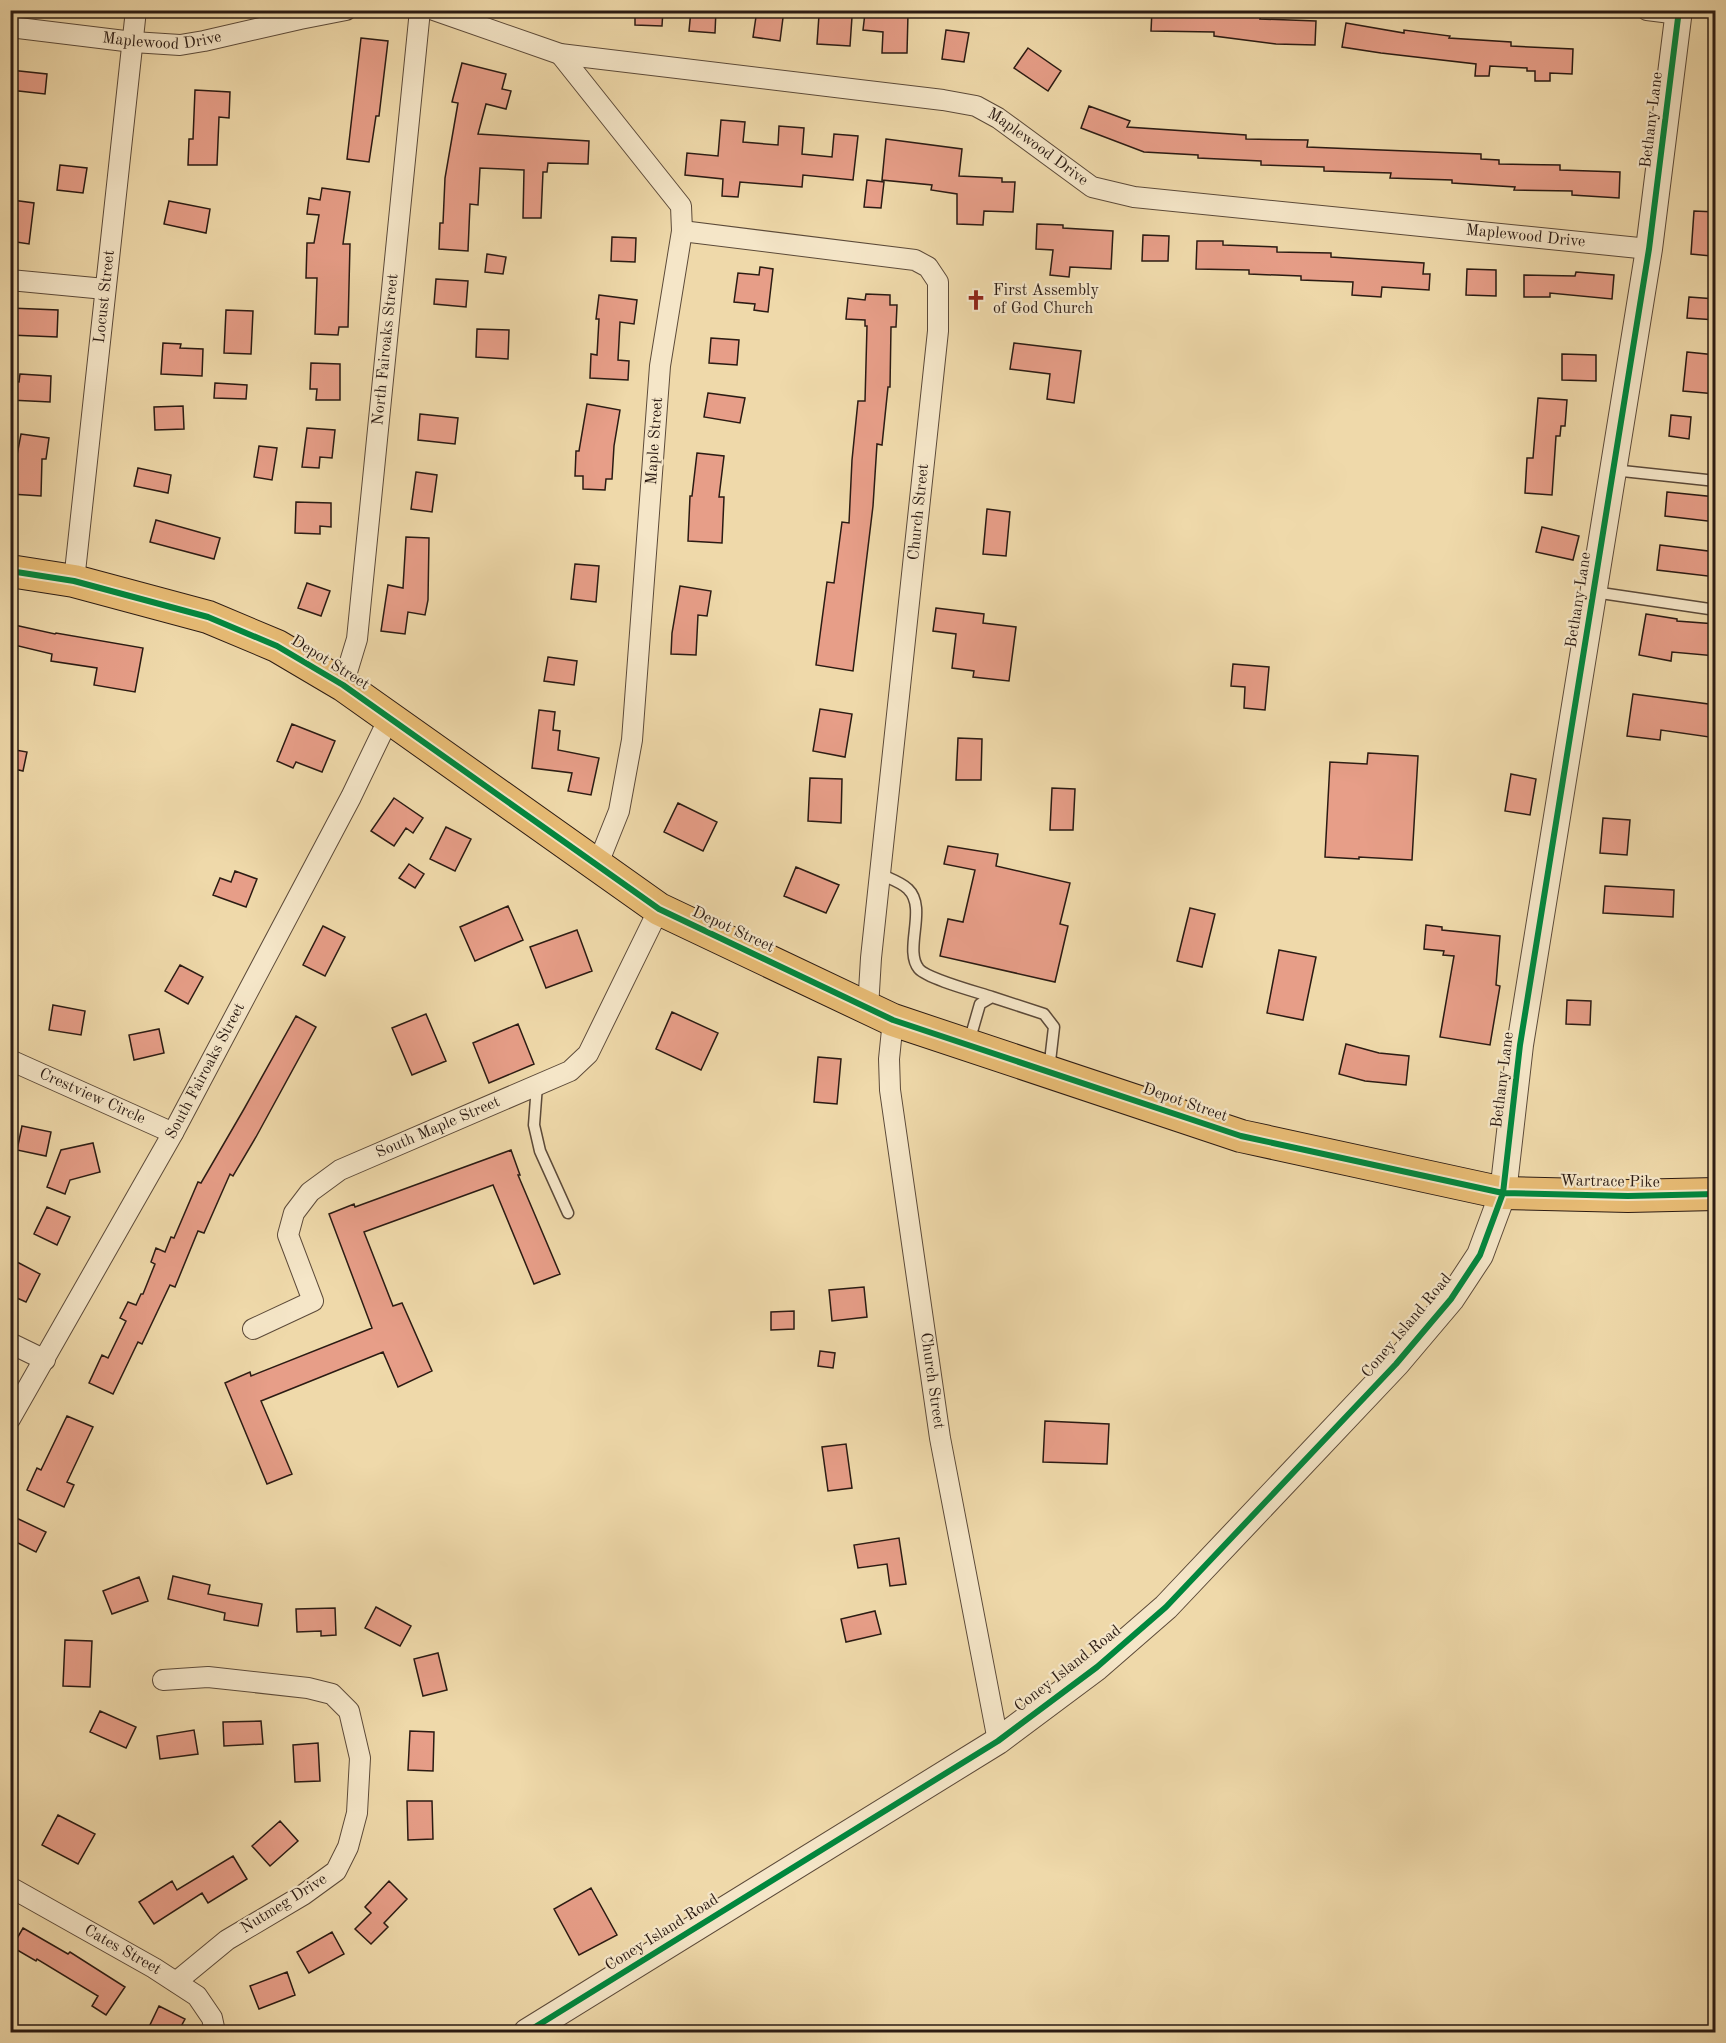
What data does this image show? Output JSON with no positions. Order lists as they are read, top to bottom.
{
  "streets": {
    "main road": ["Depot Street", "Wartrace Pike"],
    "street": [
      "Maplewood Drive",
      "Bethany Lane",
      "Locust Street",
      "North Fairoaks Street",
      "Maple Street",
      "Church Street",
      "South Fairoaks Street",
      "Crestview Circle",
      "South Maple Street",
      "Coney Island Road",
      "Nutmeg Drive",
      "Cates Street"
    ]
  },
  "crossings": [
    ["Maplewood Drive", "Bethany Lane"],
    ["Maplewood Drive", "Locust Street"],
    ["Maplewood Drive", "Maple Street"],
    ["Bethany Lane", "Depot Street"],
    ["Bethany Lane", "Wartrace Pike"],
    ["Bethany Lane", "Coney Island Road"],
    ["Locust Street", "Depot Street"],
    ["North Fairoaks Street", "Depot Street"],
    ["Maple Street", "Church Street"],
    ["Maple Street", "Depot Street"],
    ["Church Street", "Depot Street"],
    ["Church Street", "Coney Island Road"],
    ["Depot Street", "South Fairoaks Street"],
    ["Depot Street", "South Maple Street"],
    ["Depot Street", "Wartrace Pike"],
    ["Depot Street", "Coney Island Road"],
    ["South Fairoaks Street", "Crestview Circle"],
    ["Wartrace Pike", "Coney Island Road"],
    ["Nutmeg Drive", "Cates Street"]
  ],
  "places": {
    "church": ["First Assembly of God Church"]
  }
}
